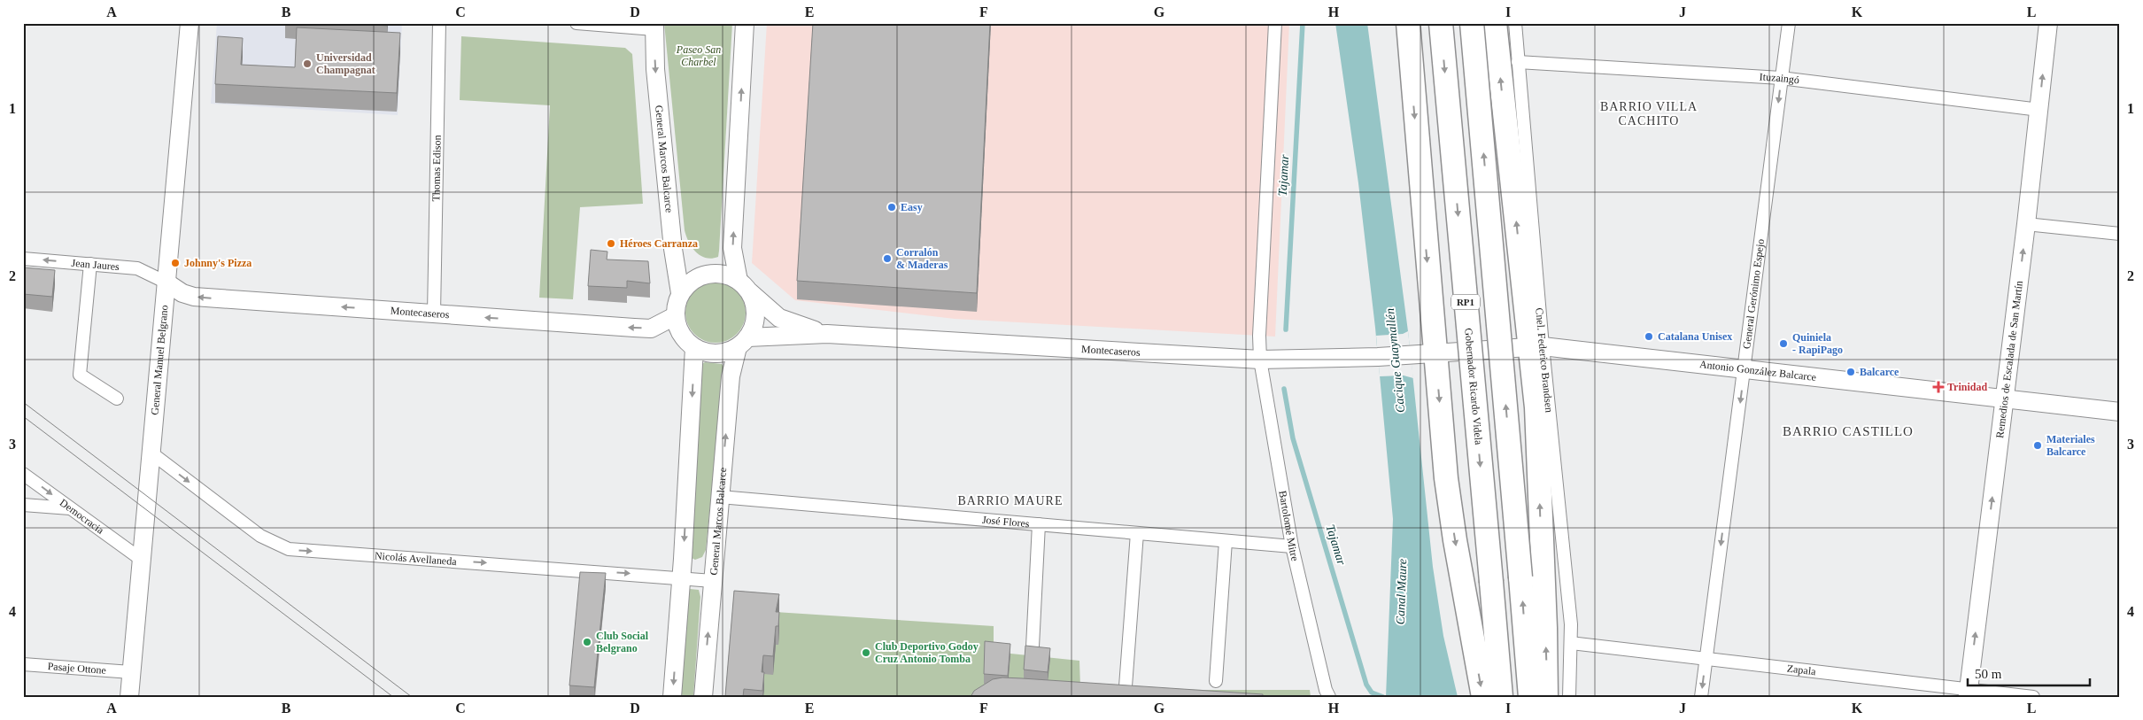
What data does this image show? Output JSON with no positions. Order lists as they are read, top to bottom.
{
  "streets": {
    "highway": ["RP1", "Gobernador Ricardo Videla"],
    "street": [
      "Ituzaingó",
      "General Marcos Balcarce",
      "Thomas Edison",
      "Jean Jaures",
      "General Gerónimo Espejo",
      "Montecaseros",
      "General Manuel Belgrano",
      "Cnel. Federico Brandsen",
      "Remedios de Escalada de San Martín",
      "Antonio González Balcarce",
      "Democracia",
      "José Flores",
      "Bartolomé Mitre",
      "Nicolás Avellaneda",
      "Pasaje Ottone",
      "Zapala"
    ]
  },
  "crossings": [
    ["Ituzaingó", "General Gerónimo Espejo"],
    ["Ituzaingó", "Cnel. Federico Brandsen"],
    ["Ituzaingó", "Remedios de Escalada de San Martín"],
    ["General Marcos Balcarce", "Montecaseros"],
    ["General Marcos Balcarce", "José Flores"],
    ["General Marcos Balcarce", "Nicolás Avellaneda"],
    ["Thomas Edison", "Montecaseros"],
    ["Jean Jaures", "Montecaseros"],
    ["Jean Jaures", "General Manuel Belgrano"],
    ["General Gerónimo Espejo", "Antonio González Balcarce"],
    ["General Gerónimo Espejo", "Zapala"],
    ["Montecaseros", "General Manuel Belgrano"],
    ["Montecaseros", "Antonio González Balcarce"],
    ["Montecaseros", "Bartolomé Mitre"],
    ["General Manuel Belgrano", "Democracia"],
    ["General Manuel Belgrano", "Nicolás Avellaneda"],
    ["General Manuel Belgrano", "Pasaje Ottone"],
    ["Cnel. Federico Brandsen", "Antonio González Balcarce"],
    ["Cnel. Federico Brandsen", "Zapala"],
    ["Remedios de Escalada de San Martín", "Antonio González Balcarce"],
    ["Remedios de Escalada de San Martín", "Zapala"],
    ["José Flores", "Bartolomé Mitre"]
  ],
  "one_way": [
    "Jean Jaures",
    "General Gerónimo Espejo",
    "Montecaseros",
    "Remedios de Escalada de San Martín",
    "Democracia",
    "Nicolás Avellaneda"
  ],
  "districts": ["BARRIO VILLA CACHITO", "BARRIO CASTILLO", "BARRIO MAURE"],
  "water": ["Tajamar", "Cacique Guaymallén", "Canal Maure"],
  "parks": ["Paseo San Charbel"],
  "places": {
    "other": [
      "Universidad Champagnat",
      "Easy",
      "Héroes Carranza",
      "Corralón & Maderas",
      "Johnny's Pizza",
      "Catalana Unisex",
      "Quiniela - RapiPago",
      "Balcarce",
      "Materiales Balcarce",
      "Club Social Belgrano",
      "Club Deportivo Godoy Cruz Antonio Tomba"
    ],
    "health": ["Trinidad"]
  },
  "scale_bar": "50 m",
  "grid": {
    "columns": [
      "A",
      "B",
      "C",
      "D",
      "E",
      "F",
      "G",
      "H",
      "I",
      "J",
      "K",
      "L"
    ],
    "rows": [
      "1",
      "2",
      "3",
      "4"
    ]
  }
}
